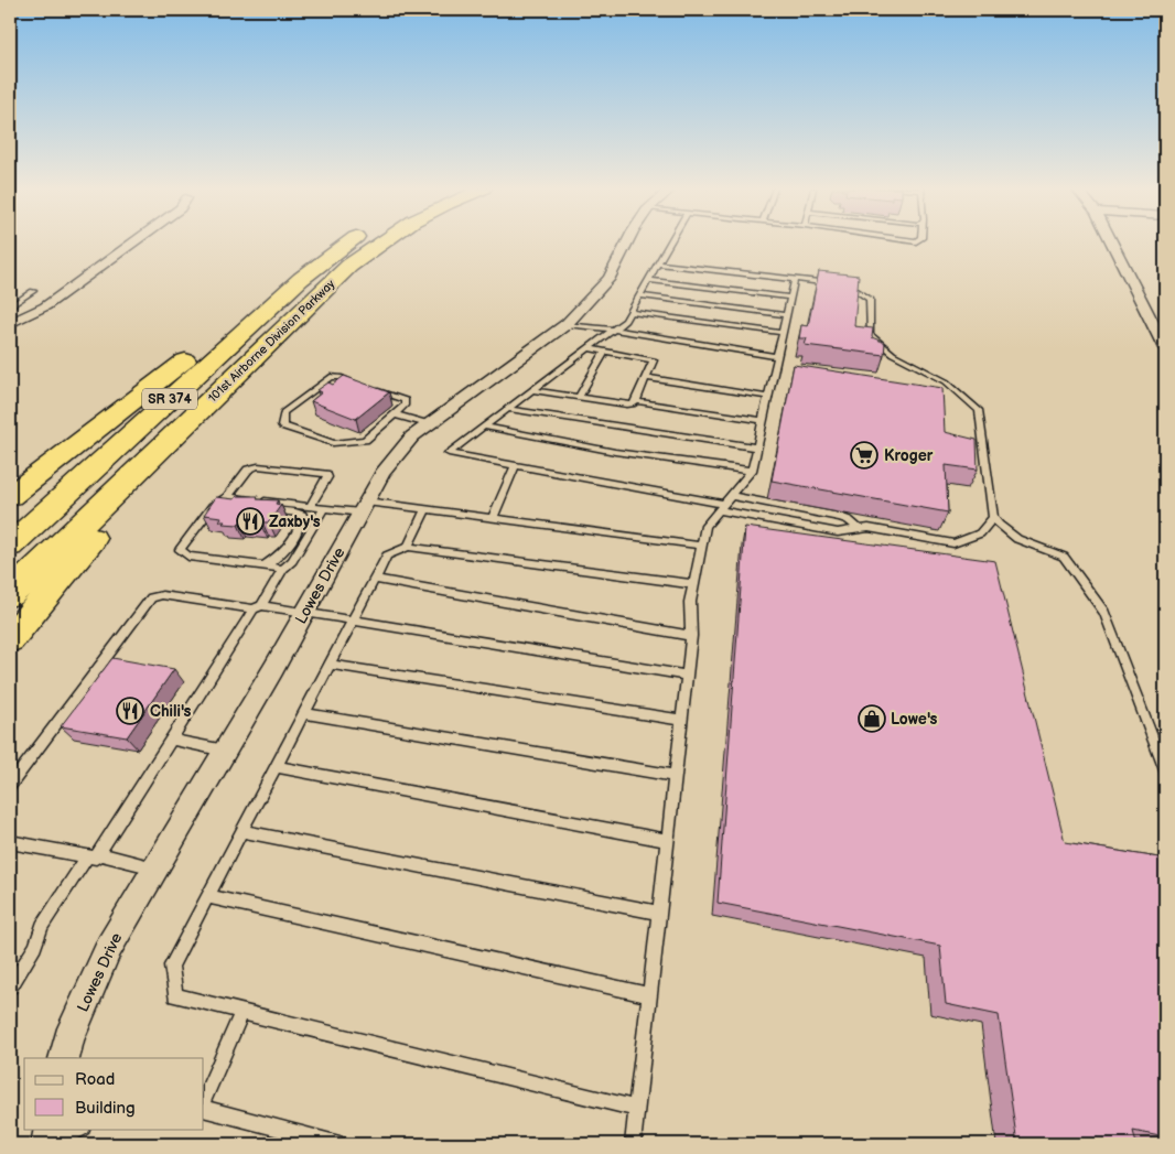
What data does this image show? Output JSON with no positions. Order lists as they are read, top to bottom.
{
  "streets": {
    "highway": ["101st Airborne Division Parkway", "SR 374"],
    "street": ["Lowes Drive"]
  },
  "places": {
    "supermarket": ["Kroger"],
    "restaurant": ["Zaxby's", "Chili's"],
    "shop": ["Lowe's"]
  },
  "legend": ["Road", "Building"]
}
